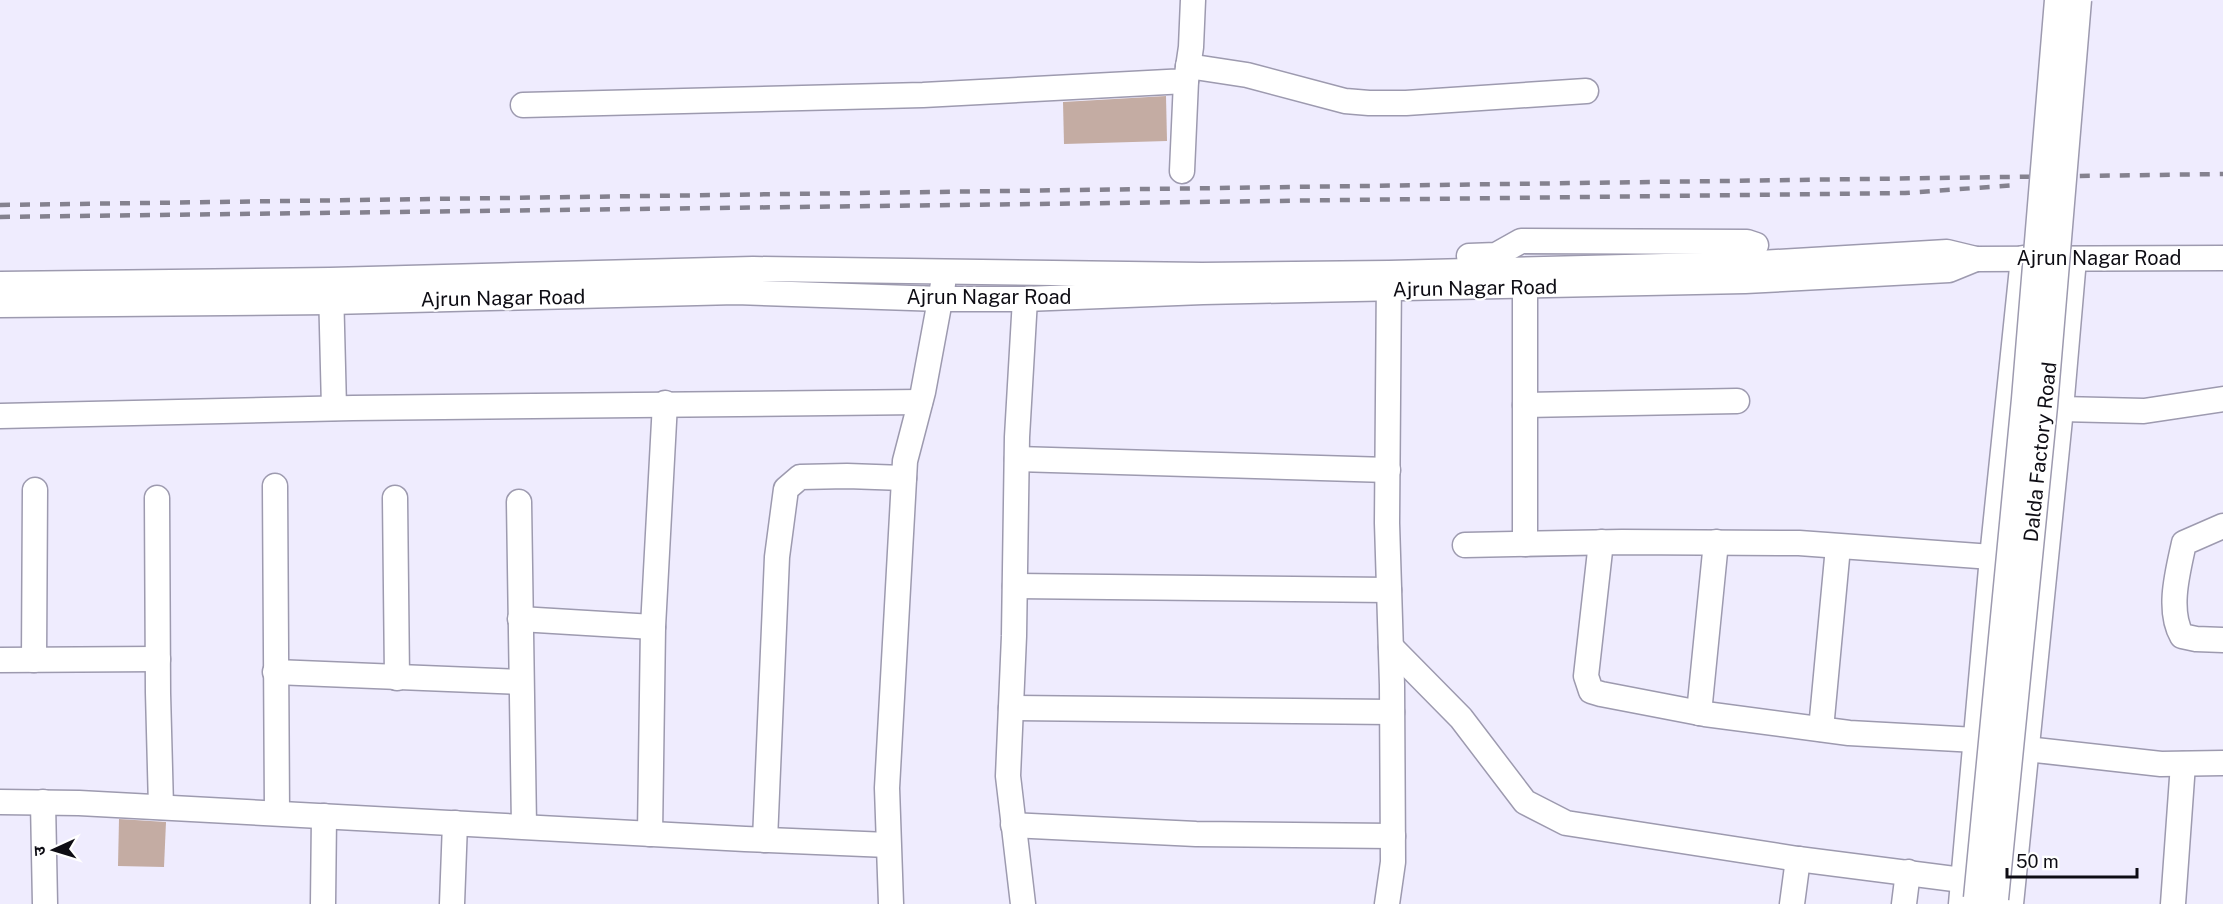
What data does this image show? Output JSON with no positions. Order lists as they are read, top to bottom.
{
  "streets": {
    "street": ["Ajrun Nagar Road", "Dalda Factory Road"]
  },
  "scale_bar": "50 m",
  "north": "left"
}
